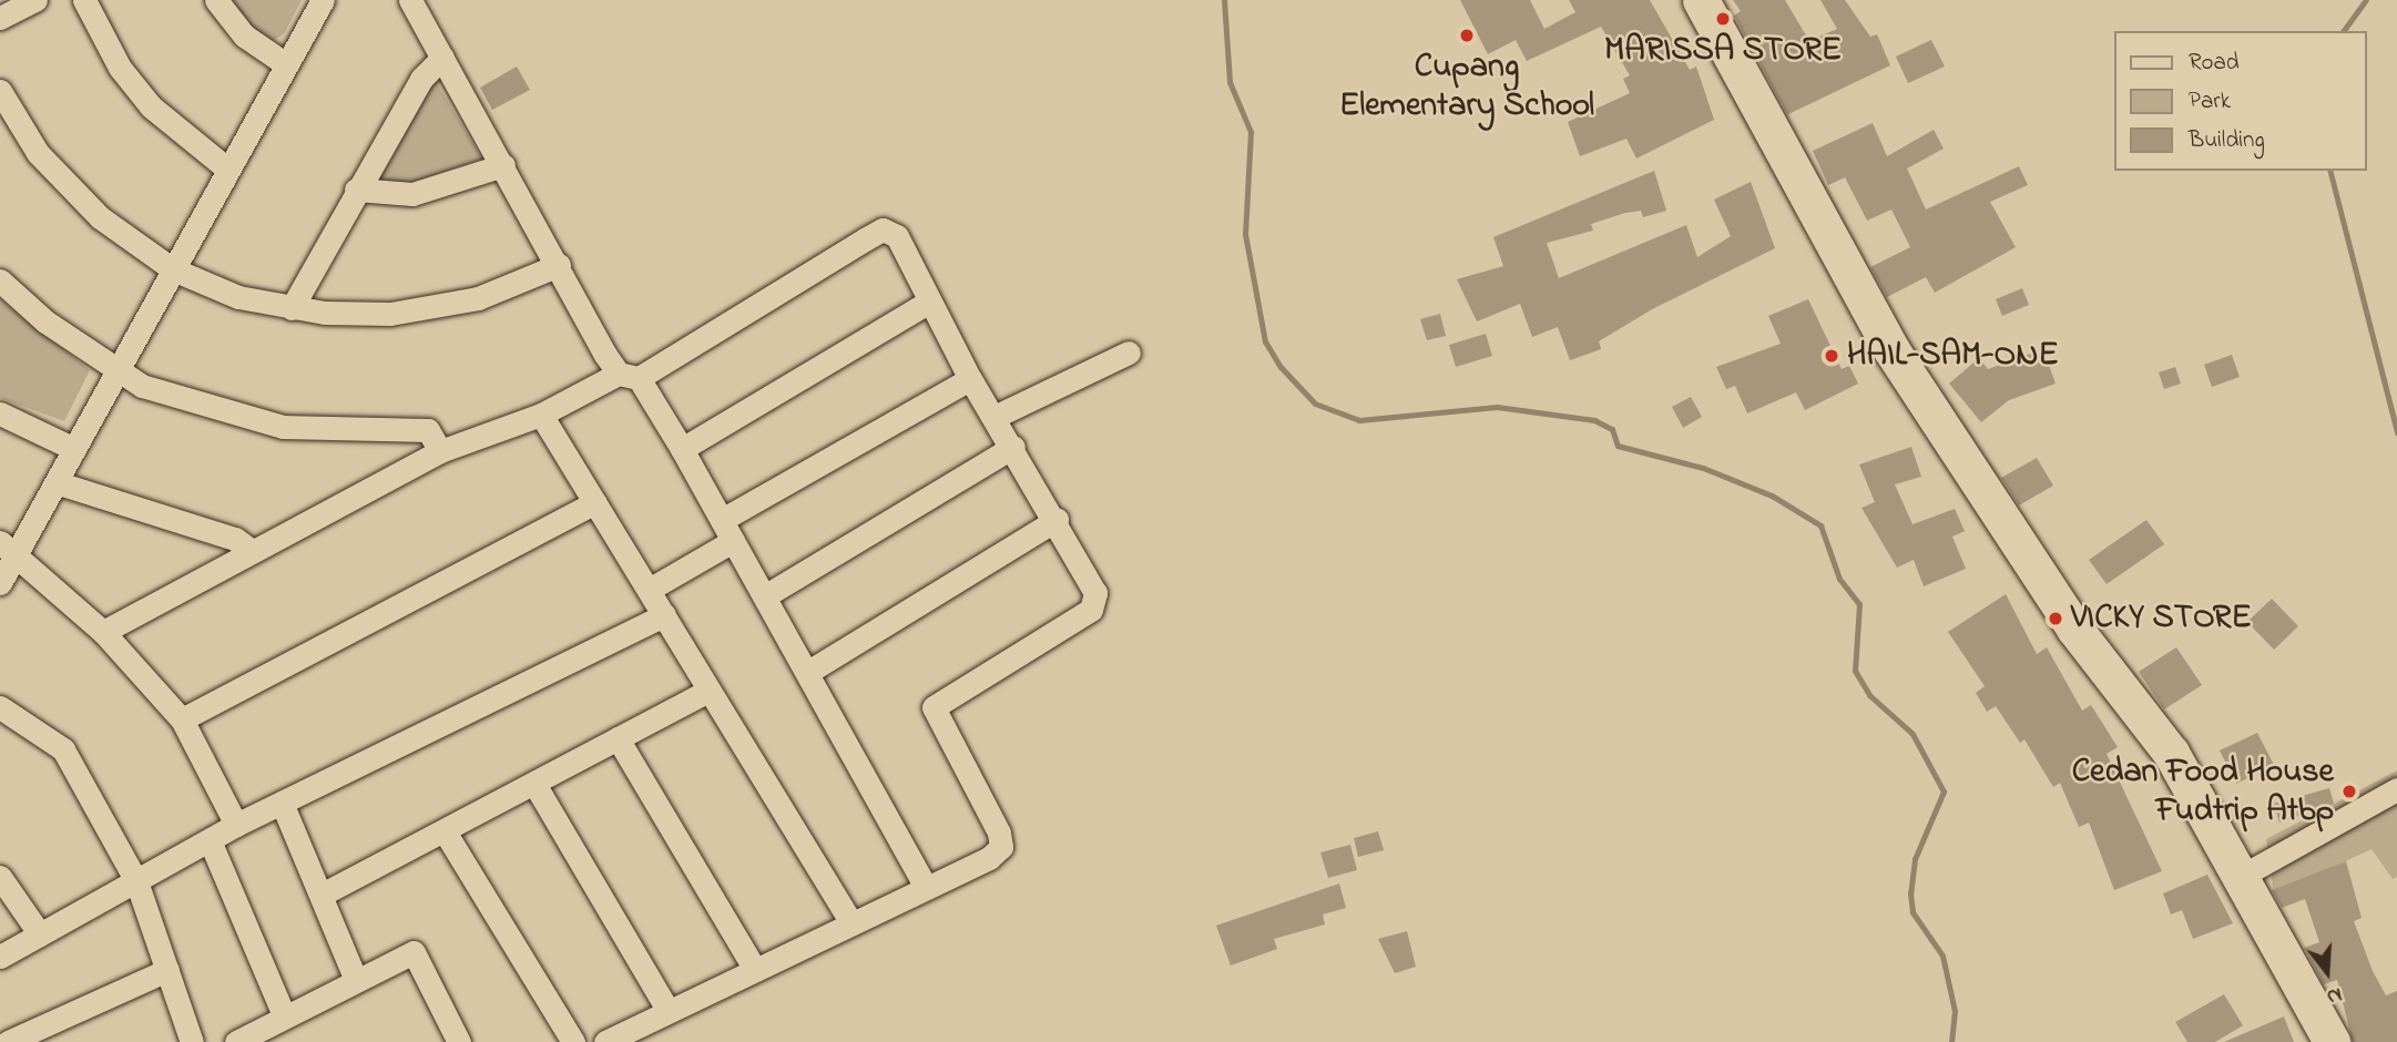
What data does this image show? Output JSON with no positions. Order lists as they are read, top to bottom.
{
  "places": [
    "MARISSA STORE",
    "Cupang Elementary School",
    "HAIL-SAM-ONE",
    "VICKY STORE",
    "Cedan Food House Fudtrip Atbp"
  ],
  "legend": ["Road", "Park", "Building"],
  "north": "bottom"
}
